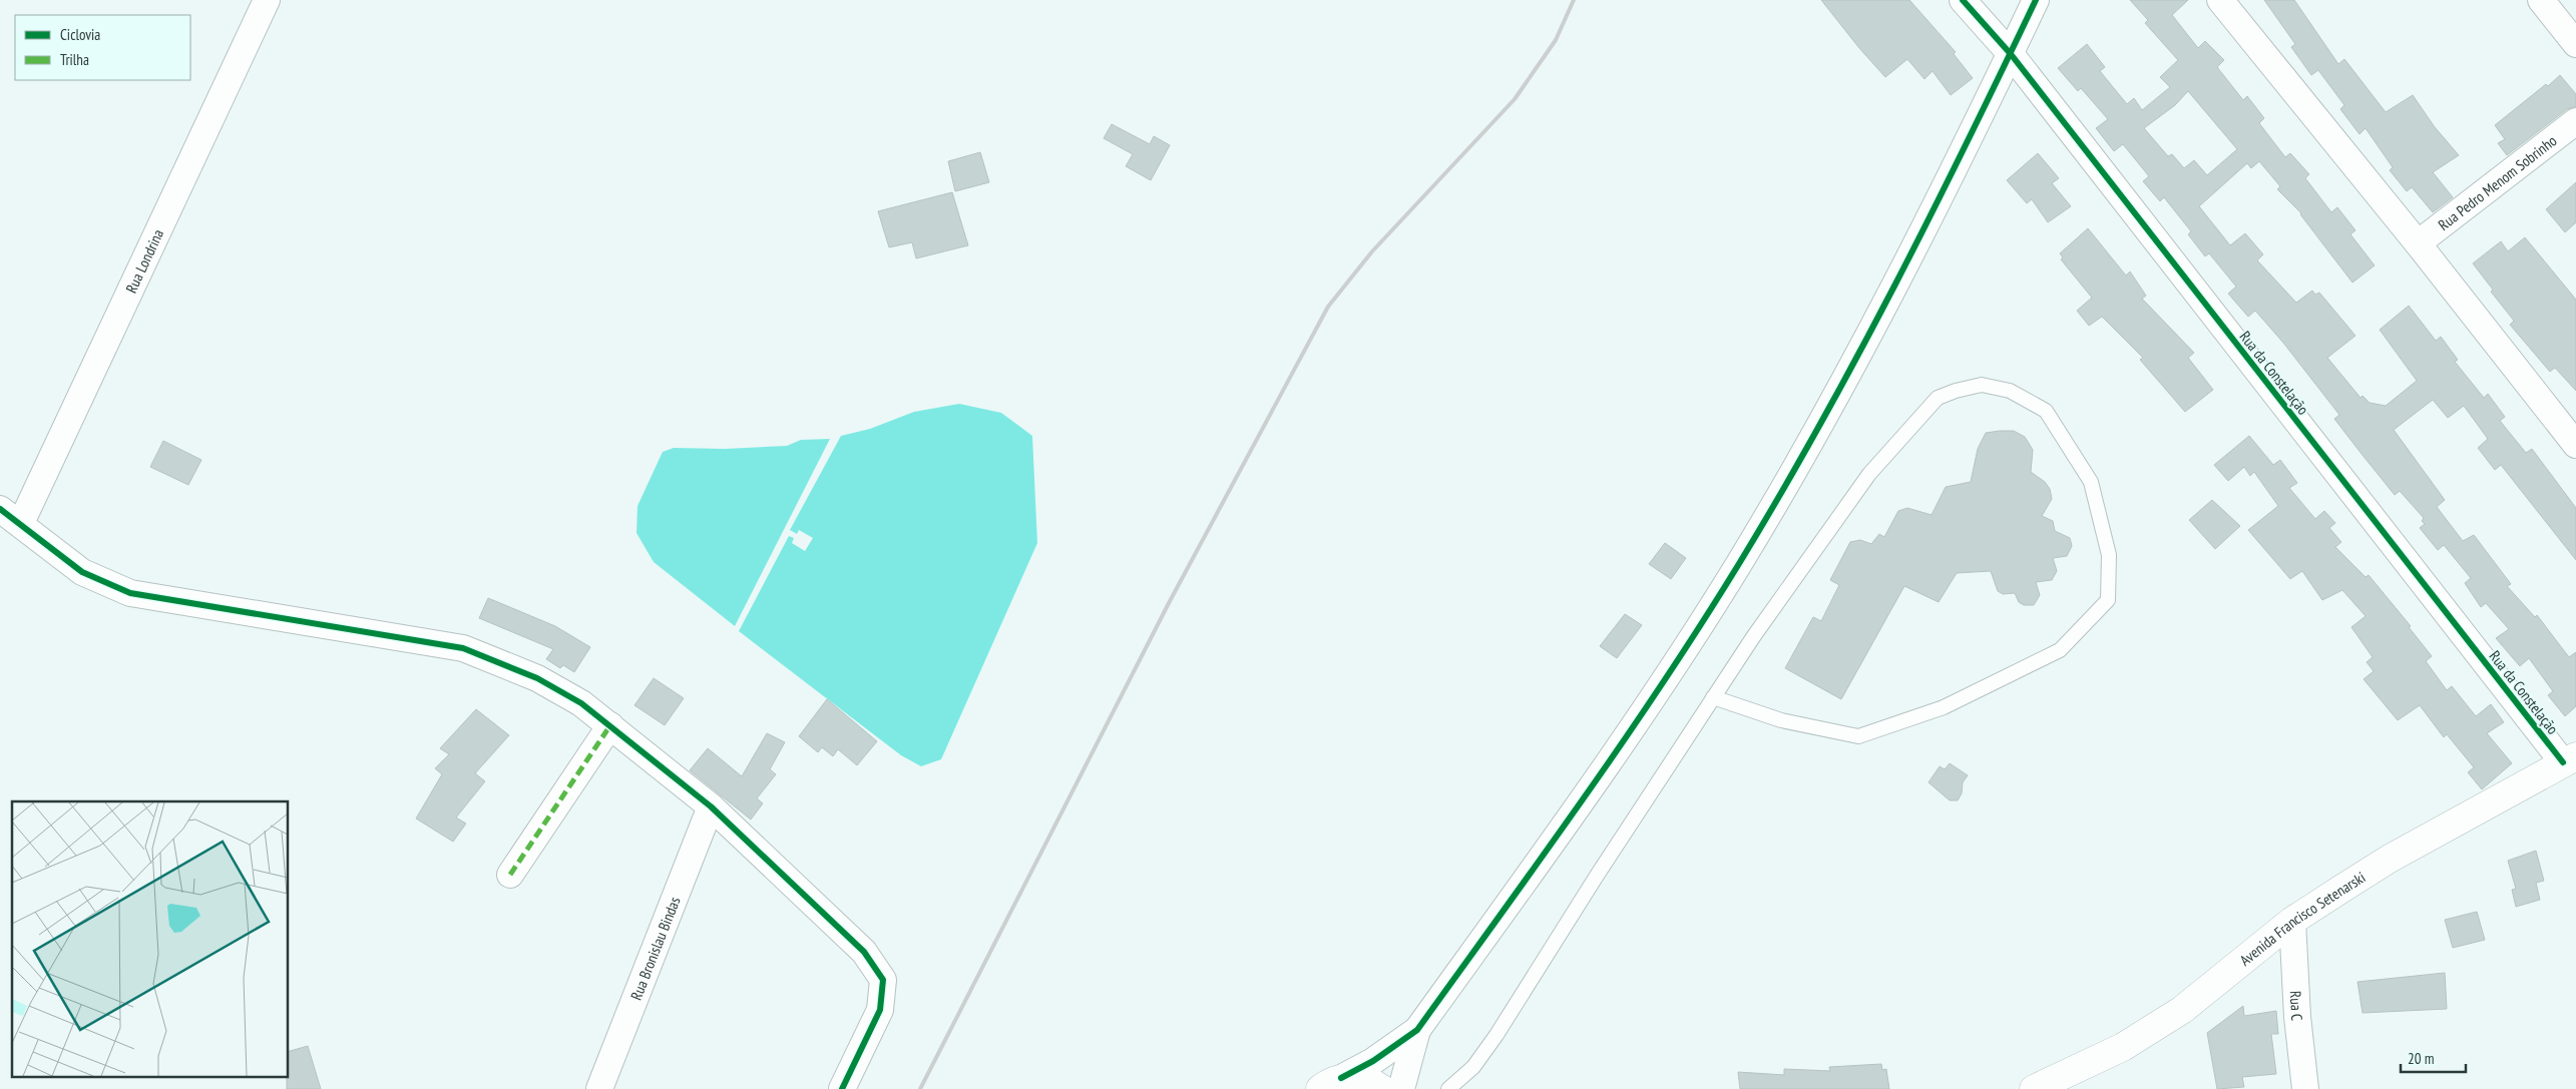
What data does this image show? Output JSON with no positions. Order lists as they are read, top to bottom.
{
  "streets": {
    "street": [
      "Rua Pedro Menom Sobrinho",
      "Rua Londrina",
      "Rua da Constelação",
      "Avenida Francisco Setenarski",
      "Rua Bronislau Bindas",
      "Rua C"
    ]
  },
  "crossings": [
    ["Rua da Constelação", "Avenida Francisco Setenarski"],
    ["Avenida Francisco Setenarski", "Rua C"]
  ],
  "legend": ["Ciclovia", "Trilha"],
  "scale_bar": "20 m"
}
